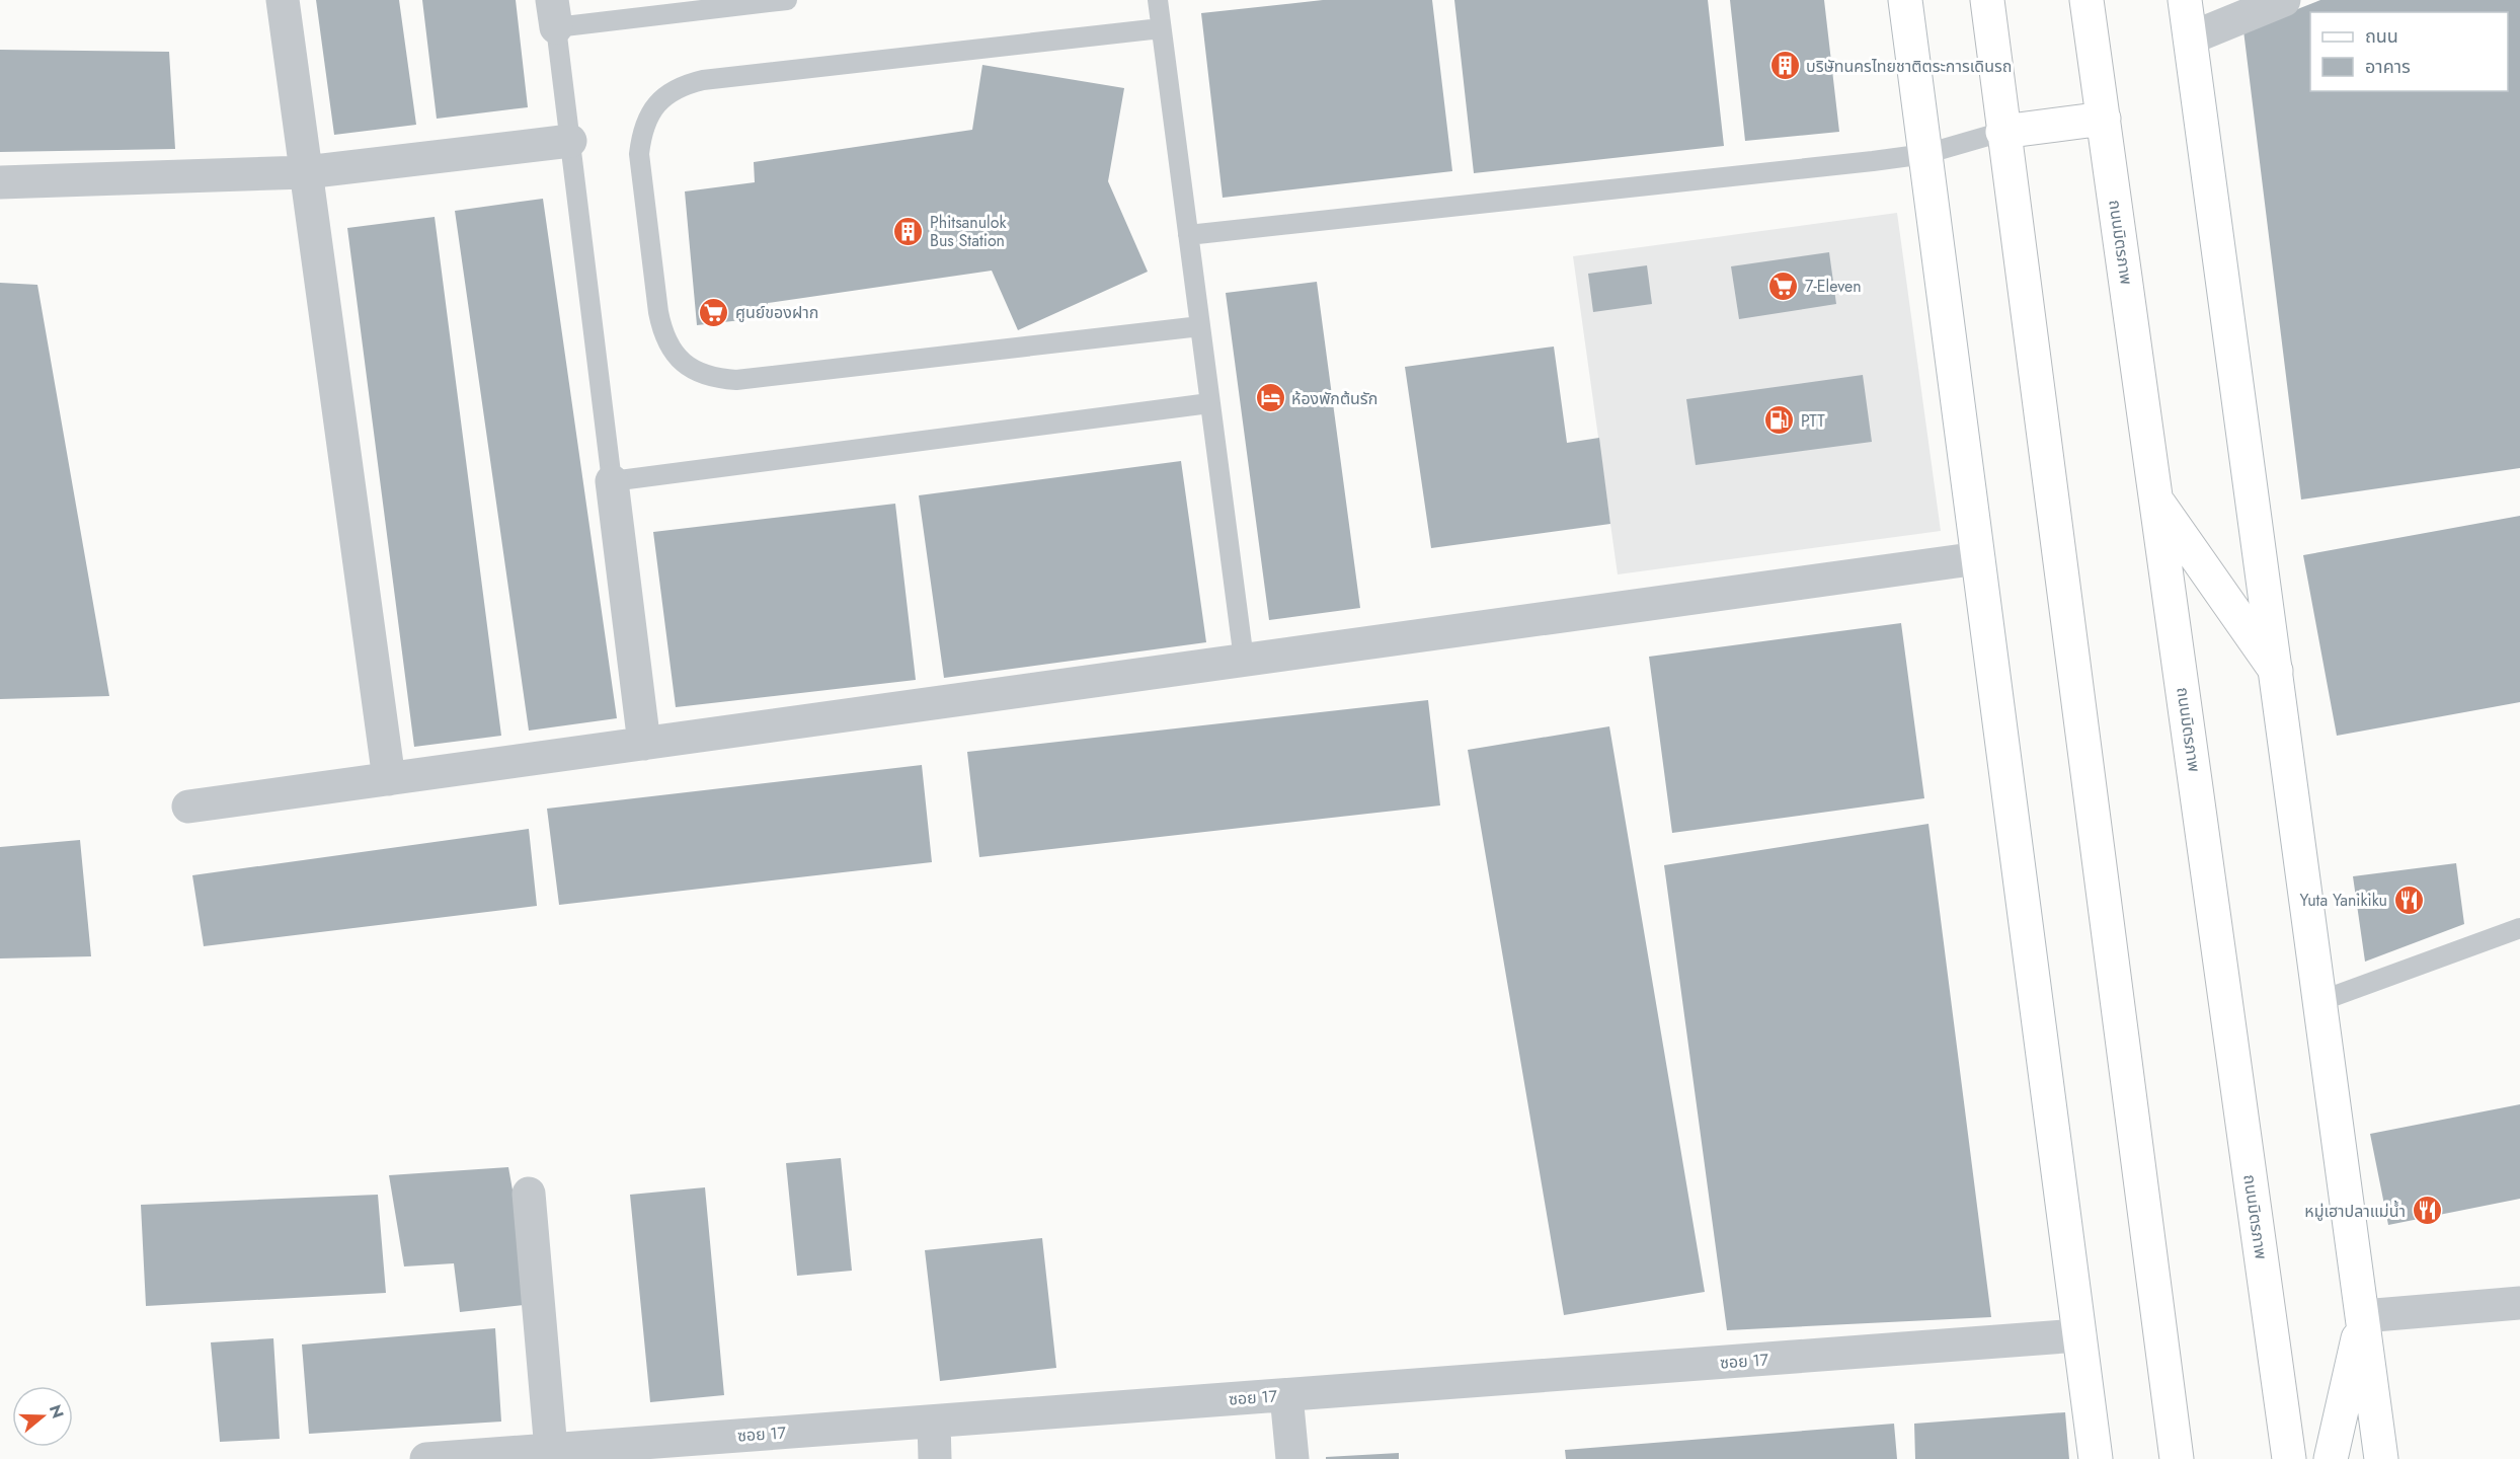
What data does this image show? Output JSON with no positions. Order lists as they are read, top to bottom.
{
  "streets": {
    "main road": ["ถนนมิตรภาพ"],
    "street": ["ซอย 17"]
  },
  "places": {
    "building": ["บริษัทนครไทยชาติตระการเดินรถ", "Phitsanulok Bus Station"],
    "supermarket": ["7-Eleven", "ศูนย์ของฝาก"],
    "hotel": ["ห้องพักต้นรัก"],
    "fuel station": ["PTT"],
    "restaurant": ["Yuta Yanikiku", "หมู่เฮาปลาแม่น้ำ"]
  },
  "legend": ["ถนน", "อาคาร"],
  "north": "right"
}
